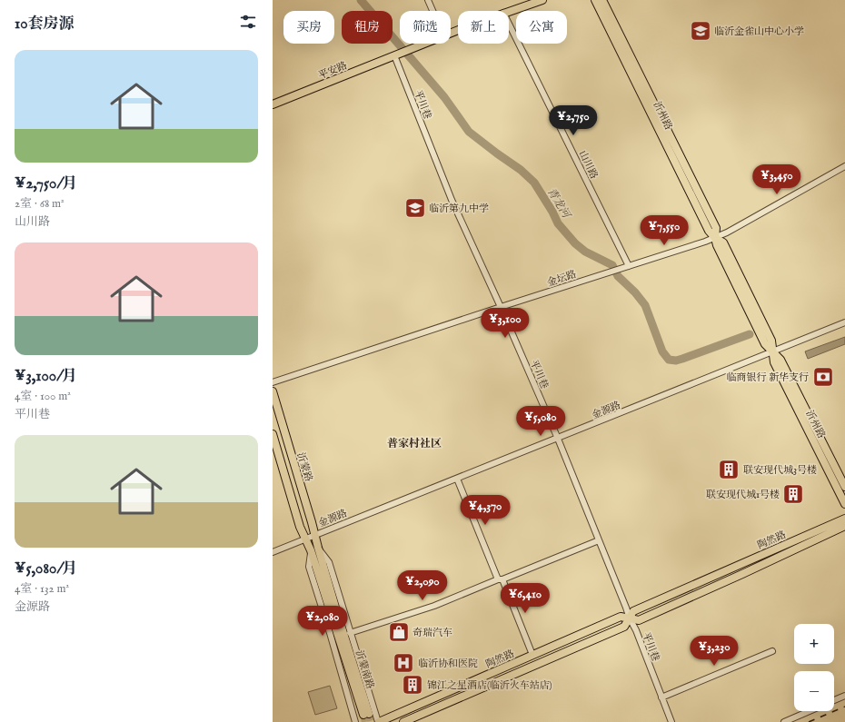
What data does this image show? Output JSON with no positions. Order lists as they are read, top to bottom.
{
  "streets": {
    "main road": [
      "平安路",
      "沂州路",
      "沂蒙路",
      "陶然路",
      "沂蒙南路"
    ],
    "street": [
      "平川巷",
      "山川路",
      "金坛路",
      "金源路"
    ]
  },
  "crossings": [
    ["平安路", "平川巷"],
    ["平川巷", "金坛路"],
    ["平川巷", "金源路"],
    ["平川巷", "陶然路"],
    ["沂州路", "金坛路"],
    ["沂州路", "金源路"],
    ["山川路", "金坛路"],
    ["金源路", "沂蒙路"],
    ["沂蒙路", "沂蒙南路"]
  ],
  "districts": ["普家村社区"],
  "water": ["青龙河"],
  "places": {
    "school or university": ["临沂金雀山中心小学", "临沂第九中学"],
    "bank": ["临商银行 新华支行"],
    "building": ["联安现代城3号楼", "联安现代城1号楼", "锦江之星酒店(临沂火车站店)"],
    "shop": ["奇瑞汽车"],
    "hospital": ["临沂协和医院"]
  },
  "page": {
    "heading": "10套房源",
    "chip": [
      "买房",
      "租房",
      "筛选",
      "新上",
      "公寓"
    ],
    "list": [
      {
        "name": "¥2,750/月",
        "note": "2室 · 68 m² · 山川路"
      },
      {
        "name": "¥3,100/月",
        "note": "4室 · 100 m² · 平川巷"
      },
      {
        "name": "¥5,080/月",
        "note": "4室 · 132 m² · 金源路"
      }
    ],
    "price": [
      "¥2,750",
      "¥3,450",
      "¥7,550",
      "¥3,100",
      "¥5,080",
      "¥4,370",
      "¥2,090",
      "¥6,410",
      "¥2,080",
      "¥3,230"
    ],
    "map_buttons": ["+", "−"]
  }
}
